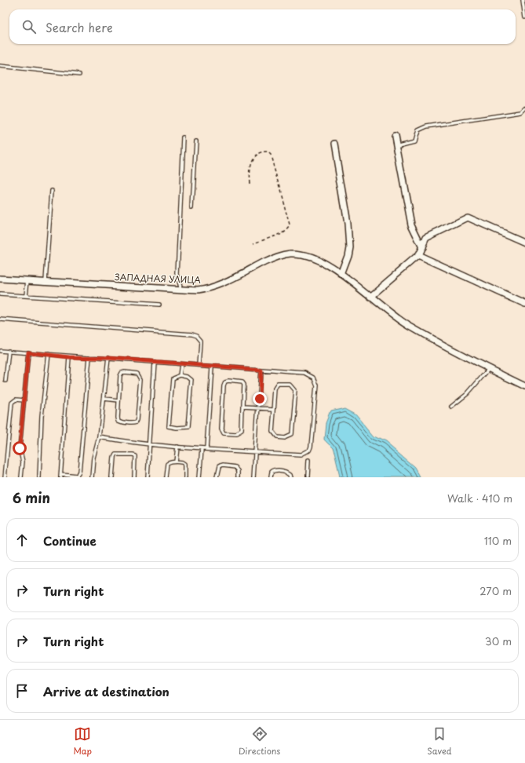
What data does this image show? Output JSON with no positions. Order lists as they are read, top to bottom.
{
  "streets": {
    "street": ["ЗАПАДНАЯ УЛИЦА"]
  },
  "page": {
    "search": "Search here",
    "heading": ["6 min", "Walk · 410 m"],
    "list": [
      ["Continue", "110 m"],
      ["Turn right", "270 m"],
      ["Turn right", "30 m"],
      "Arrive at destination"
    ],
    "nav": ["Map", "Directions", "Saved"]
  }
}
